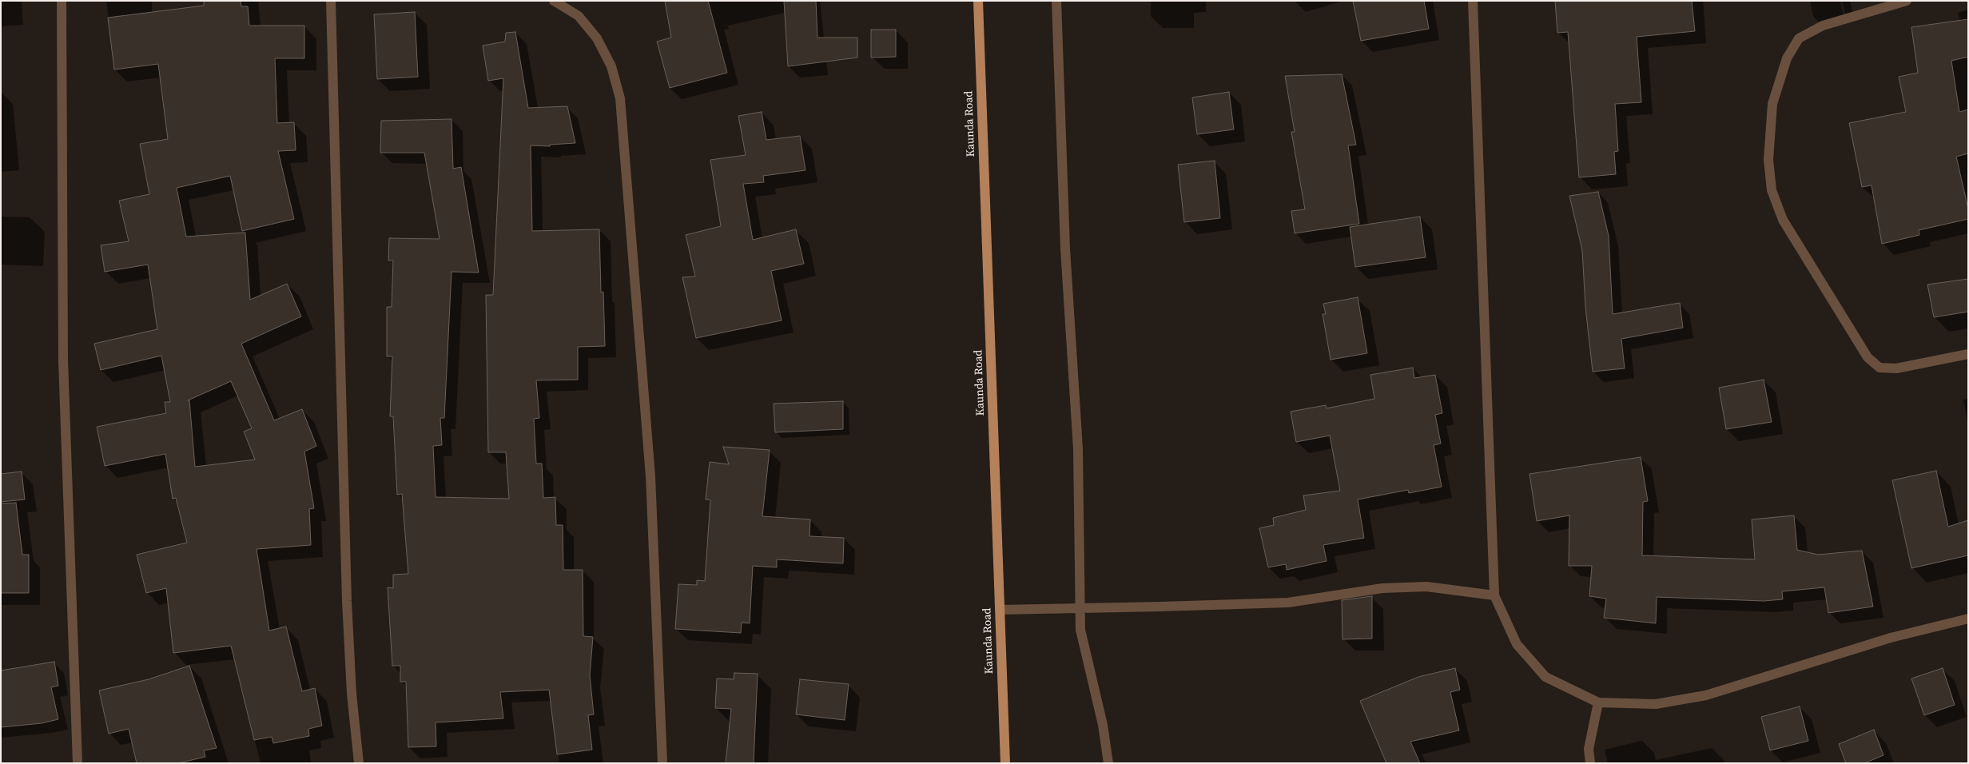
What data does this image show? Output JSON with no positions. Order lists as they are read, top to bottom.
{
  "streets": {
    "main road": ["Kaunda Road"]
  }
}
